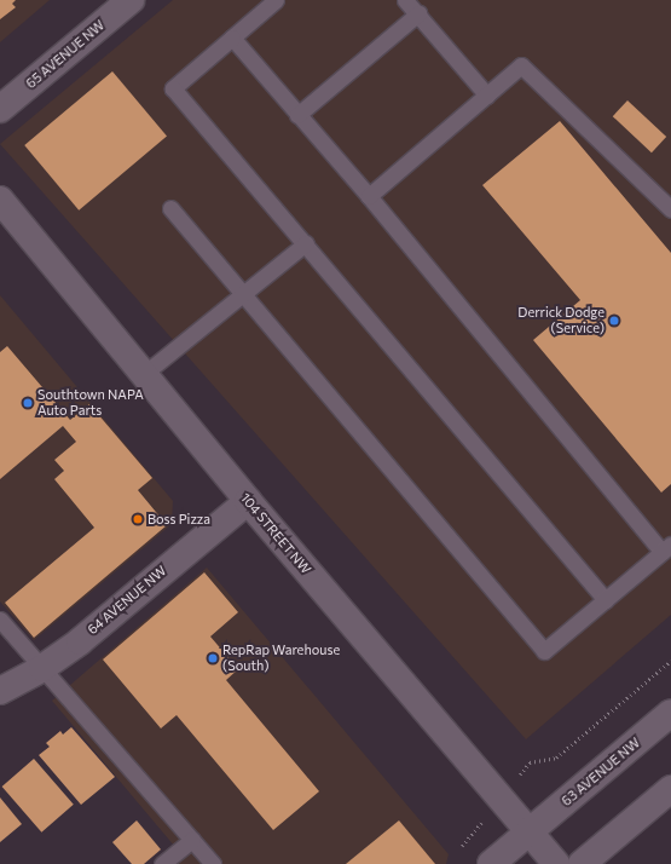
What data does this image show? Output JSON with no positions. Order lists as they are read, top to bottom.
{
  "streets": {
    "main road": [
      "65 AVENUE NW",
      "104 STREET NW",
      "64 AVENUE NW",
      "63 AVENUE NW"
    ]
  },
  "crossings": [
    ["104 STREET NW", "64 AVENUE NW"],
    ["104 STREET NW", "63 AVENUE NW"]
  ],
  "places": [
    "Derrick Dodge (Service)",
    "Southtown NAPA Auto Parts",
    "Boss Pizza",
    "RepRap Warehouse (South)"
  ]
}
